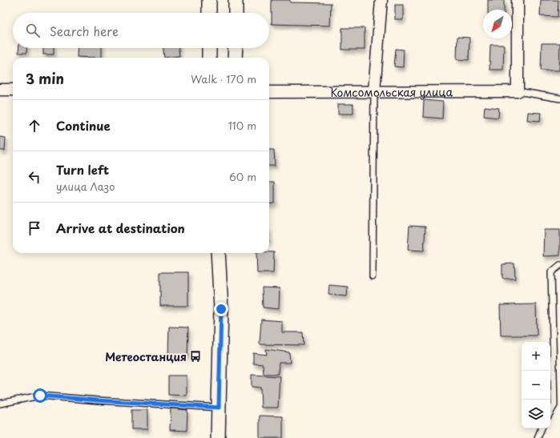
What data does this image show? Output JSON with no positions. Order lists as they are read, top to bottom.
{
  "streets": {
    "street": ["Комсомольская улица"]
  },
  "places": {
    "bus stop": ["Метеостанция"]
  },
  "north": "bottom left",
  "page": {
    "search": "Search here",
    "heading": ["3 min", "Walk · 170 m"],
    "list": [
      ["Continue", "110 m"],
      ["Turn left", "улица Лазо", "60 m"],
      "Arrive at destination"
    ],
    "map_buttons": ["+", "−"]
  }
}
